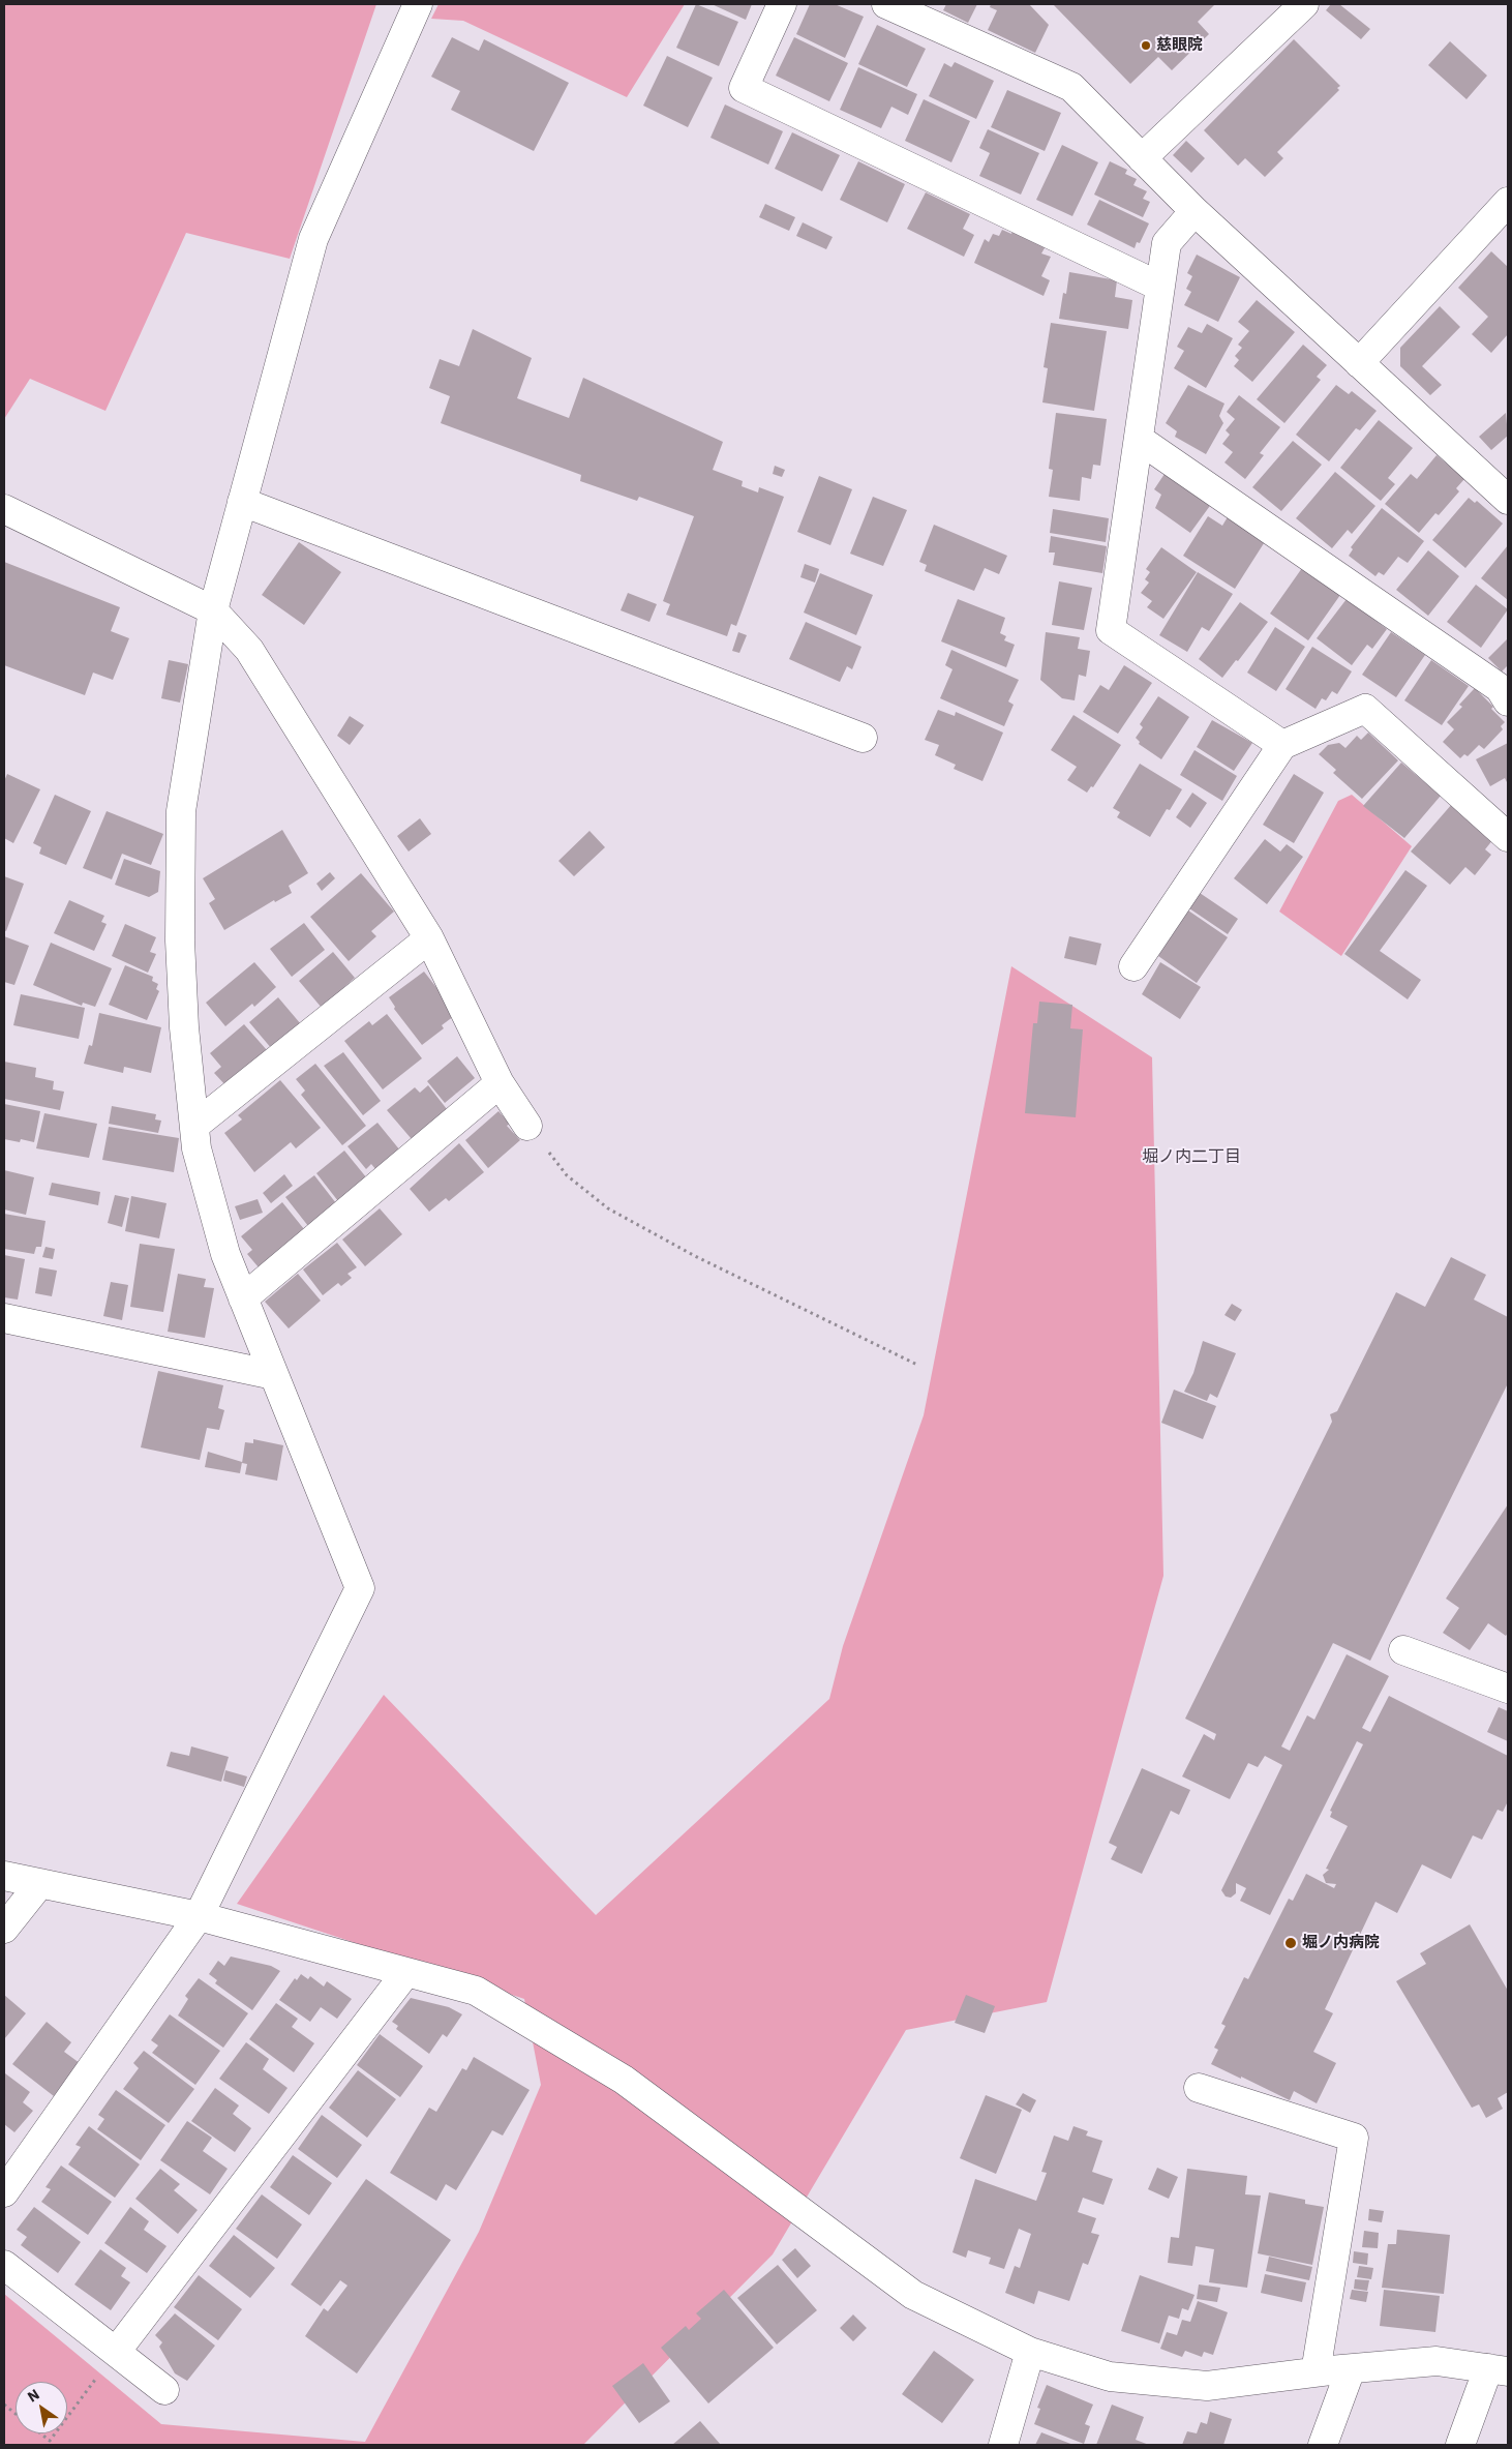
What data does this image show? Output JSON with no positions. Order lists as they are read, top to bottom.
{
  "districts": ["堀ノ内二丁目"],
  "places": ["慈眼院", "堀ノ内病院"],
  "north": "top left"
}
